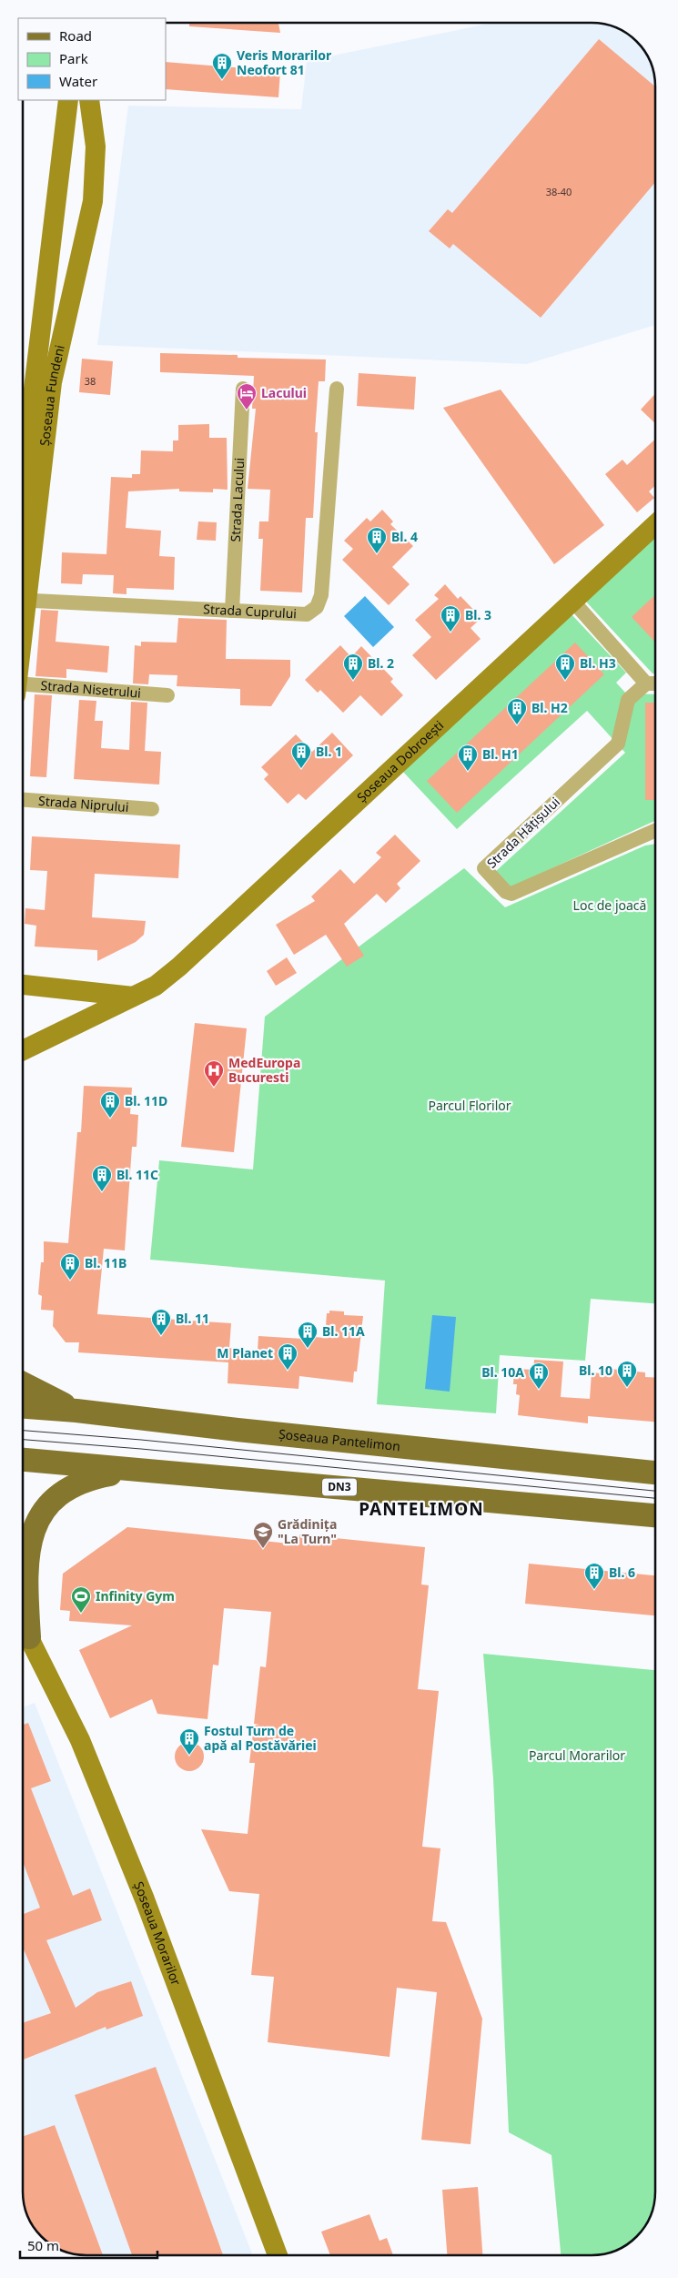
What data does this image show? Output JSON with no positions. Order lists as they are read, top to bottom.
{
  "streets": {
    "main road": [
      "Șoseaua Fundeni",
      "Șoseaua Dobroești",
      "Șoseaua Pantelimon",
      "DN3",
      "Șoseaua Morarilor"
    ],
    "street": [
      "Strada Lacului",
      "Strada Cuprului",
      "Strada Nisetrului",
      "Strada Niprului",
      "Strada Hățișului"
    ]
  },
  "crossings": [
    ["Strada Lacului", "Strada Cuprului"]
  ],
  "districts": ["PANTELIMON"],
  "parks": ["Loc de joacă", "Parcul Florilor", "Parcul Morarilor"],
  "places": {
    "building": [
      "Veris Morarilor Neofort 81",
      "Bl. 4",
      "Bl. 3",
      "Bl. 2",
      "Bl. H3",
      "Bl. H2",
      "Bl. 1",
      "Bl. H1",
      "Bl. 11D",
      "Bl. 11C",
      "Bl. 11B",
      "Bl. 11",
      "Bl. 11A",
      "M Planet",
      "Bl. 10",
      "Bl. 10A",
      "Bl. 6",
      "Fostul Turn de apă al Postăvăriei"
    ],
    "hotel": ["Lacului"],
    "hospital": ["MedEuropa Bucuresti"],
    "school or university": ["Grădinița \"La Turn\""],
    "sports": ["Infinity Gym"]
  },
  "house_numbers": ["38-40", "38"],
  "legend": ["Road", "Park", "Water"],
  "scale_bar": "50 m"
}
